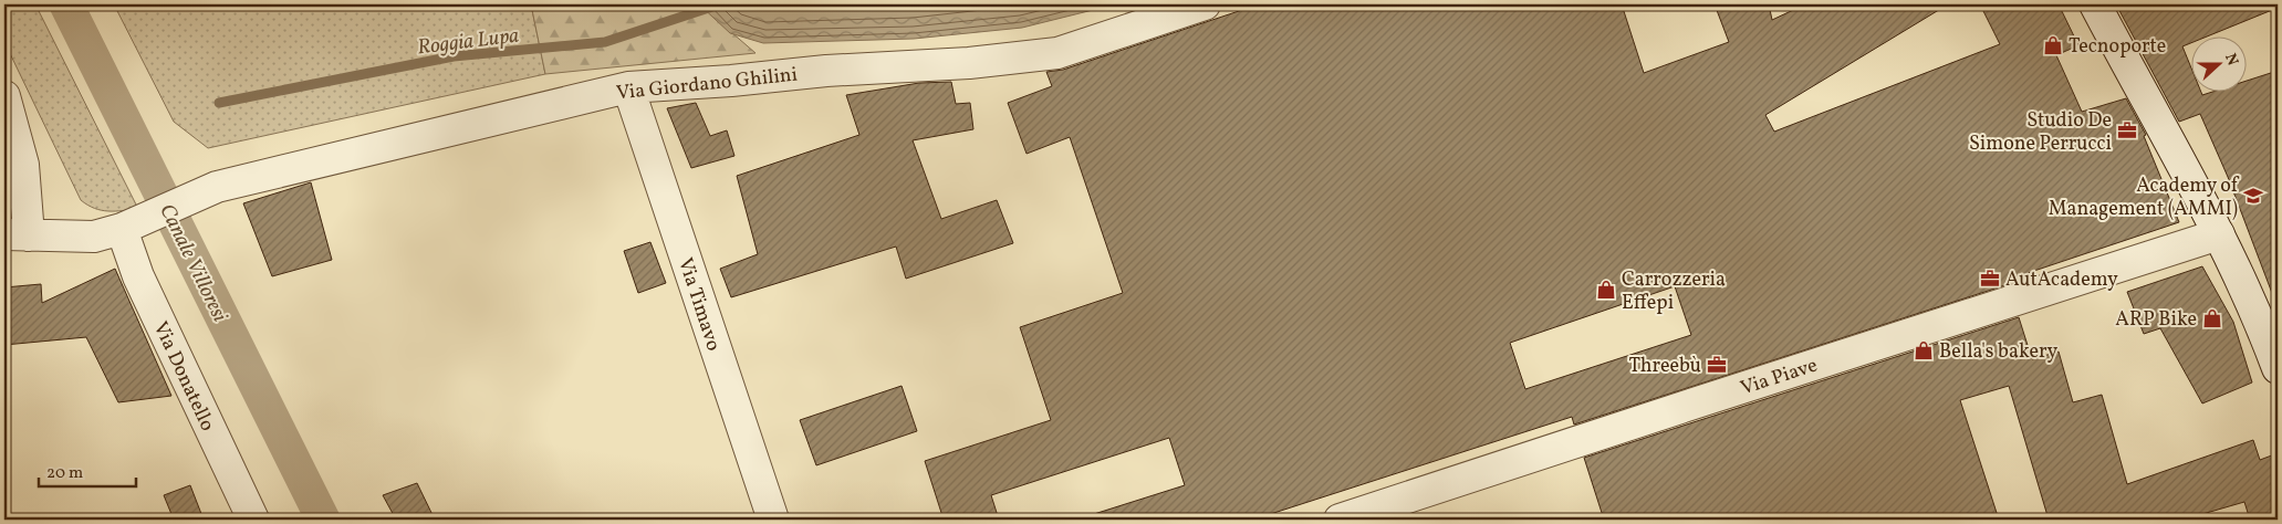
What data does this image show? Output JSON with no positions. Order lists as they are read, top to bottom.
{
  "streets": {
    "street": [
      "Via Giordano Ghilini",
      "Via Timavo",
      "Via Donatello",
      "Via Piave"
    ]
  },
  "crossings": [
    ["Via Giordano Ghilini", "Via Timavo"],
    ["Via Giordano Ghilini", "Via Donatello"]
  ],
  "water": ["Roggia Lupa", "Canale Villoresi"],
  "places": {
    "shop": [
      "Tecnoporte",
      "Carrozzeria Effepi",
      "ARP Bike",
      "Bella's bakery"
    ],
    "office": ["Studio De Simone Perrucci", "AutAcademy", "Threebù"],
    "school or university": ["Academy of Management (AMMI)"]
  },
  "scale_bar": "20 m",
  "north": "right"
}
